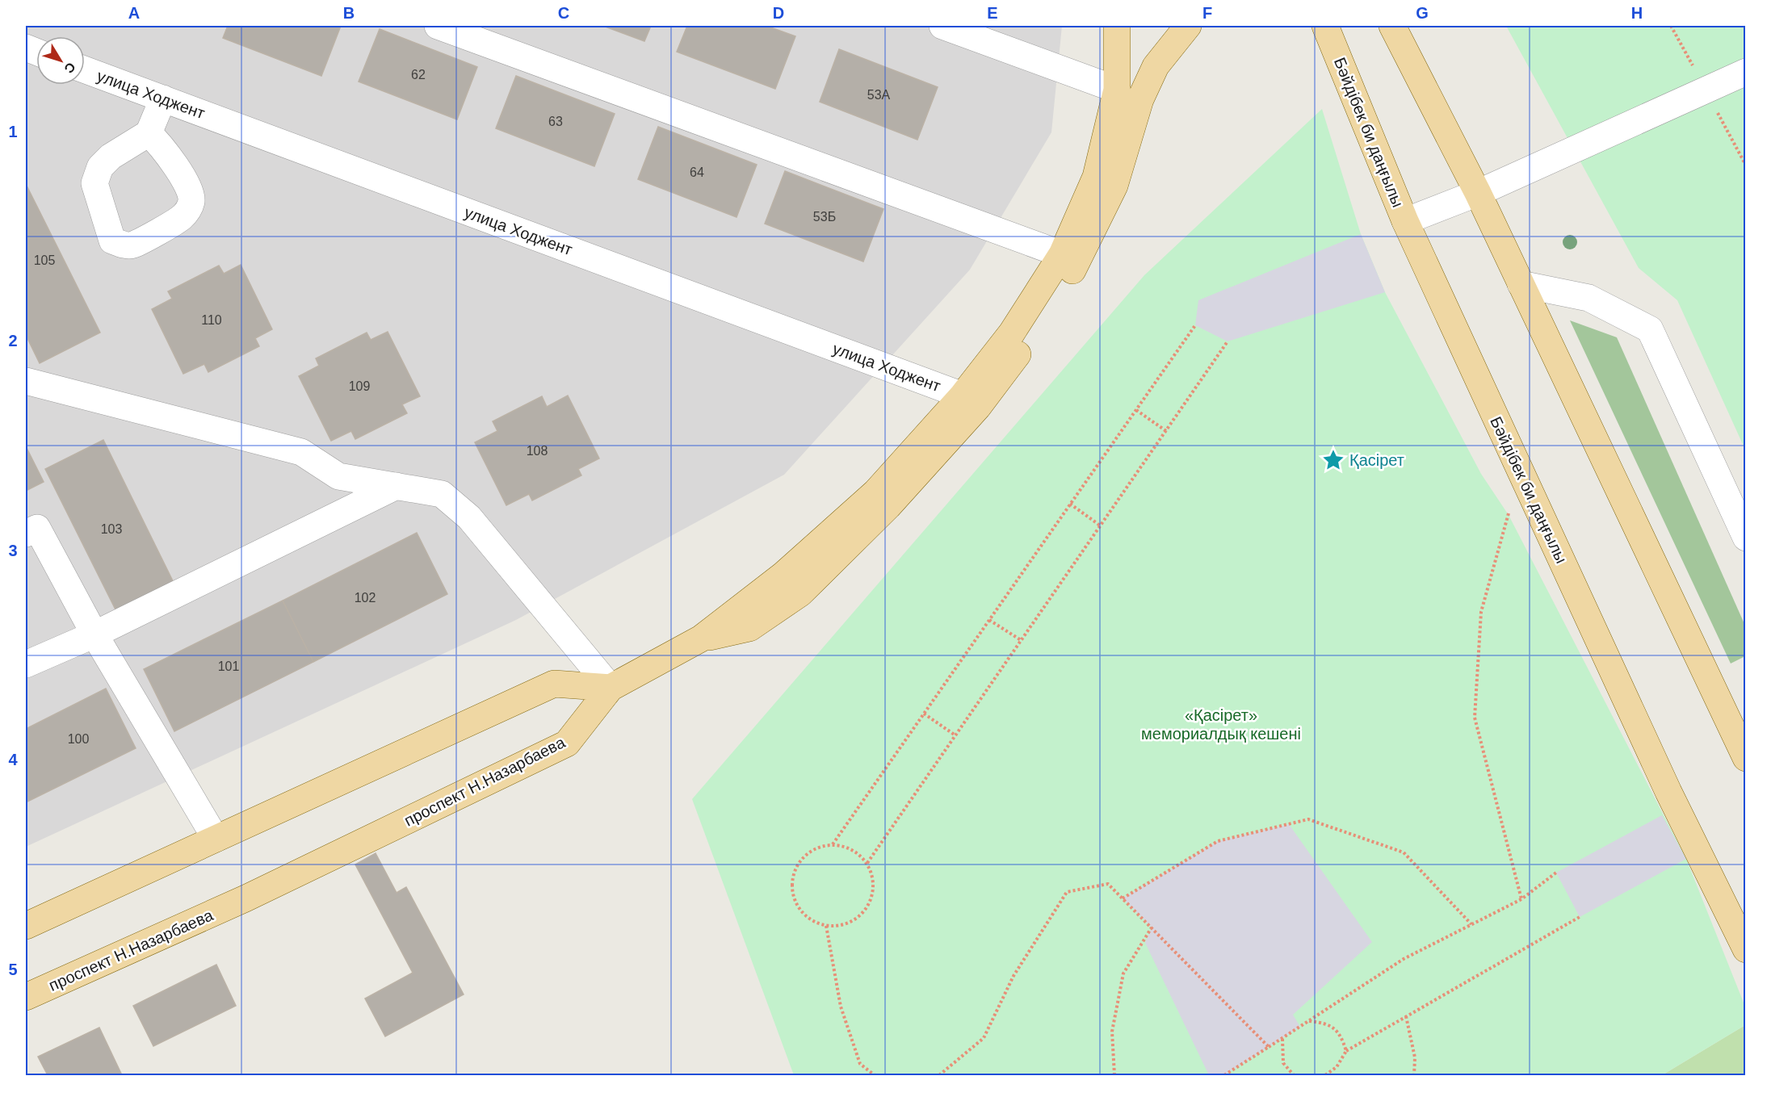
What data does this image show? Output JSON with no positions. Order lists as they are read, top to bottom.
{
  "streets": {
    "main road": ["Бәйдібек би даңғылы", "проспект Н.Назарбаева"],
    "street": ["улица Ходжент"]
  },
  "parks": ["«Қасірет» мемориалдық кешені"],
  "places": {
    "place": ["Қасірет"]
  },
  "house_numbers": [
    "62",
    "53А",
    "63",
    "64",
    "53Б",
    "105",
    "110",
    "109",
    "108",
    "103",
    "102",
    "101",
    "100"
  ],
  "north": "bottom right",
  "grid": {
    "columns": [
      "A",
      "B",
      "C",
      "D",
      "E",
      "F",
      "G",
      "H"
    ],
    "rows": [
      "1",
      "2",
      "3",
      "4",
      "5"
    ]
  }
}
